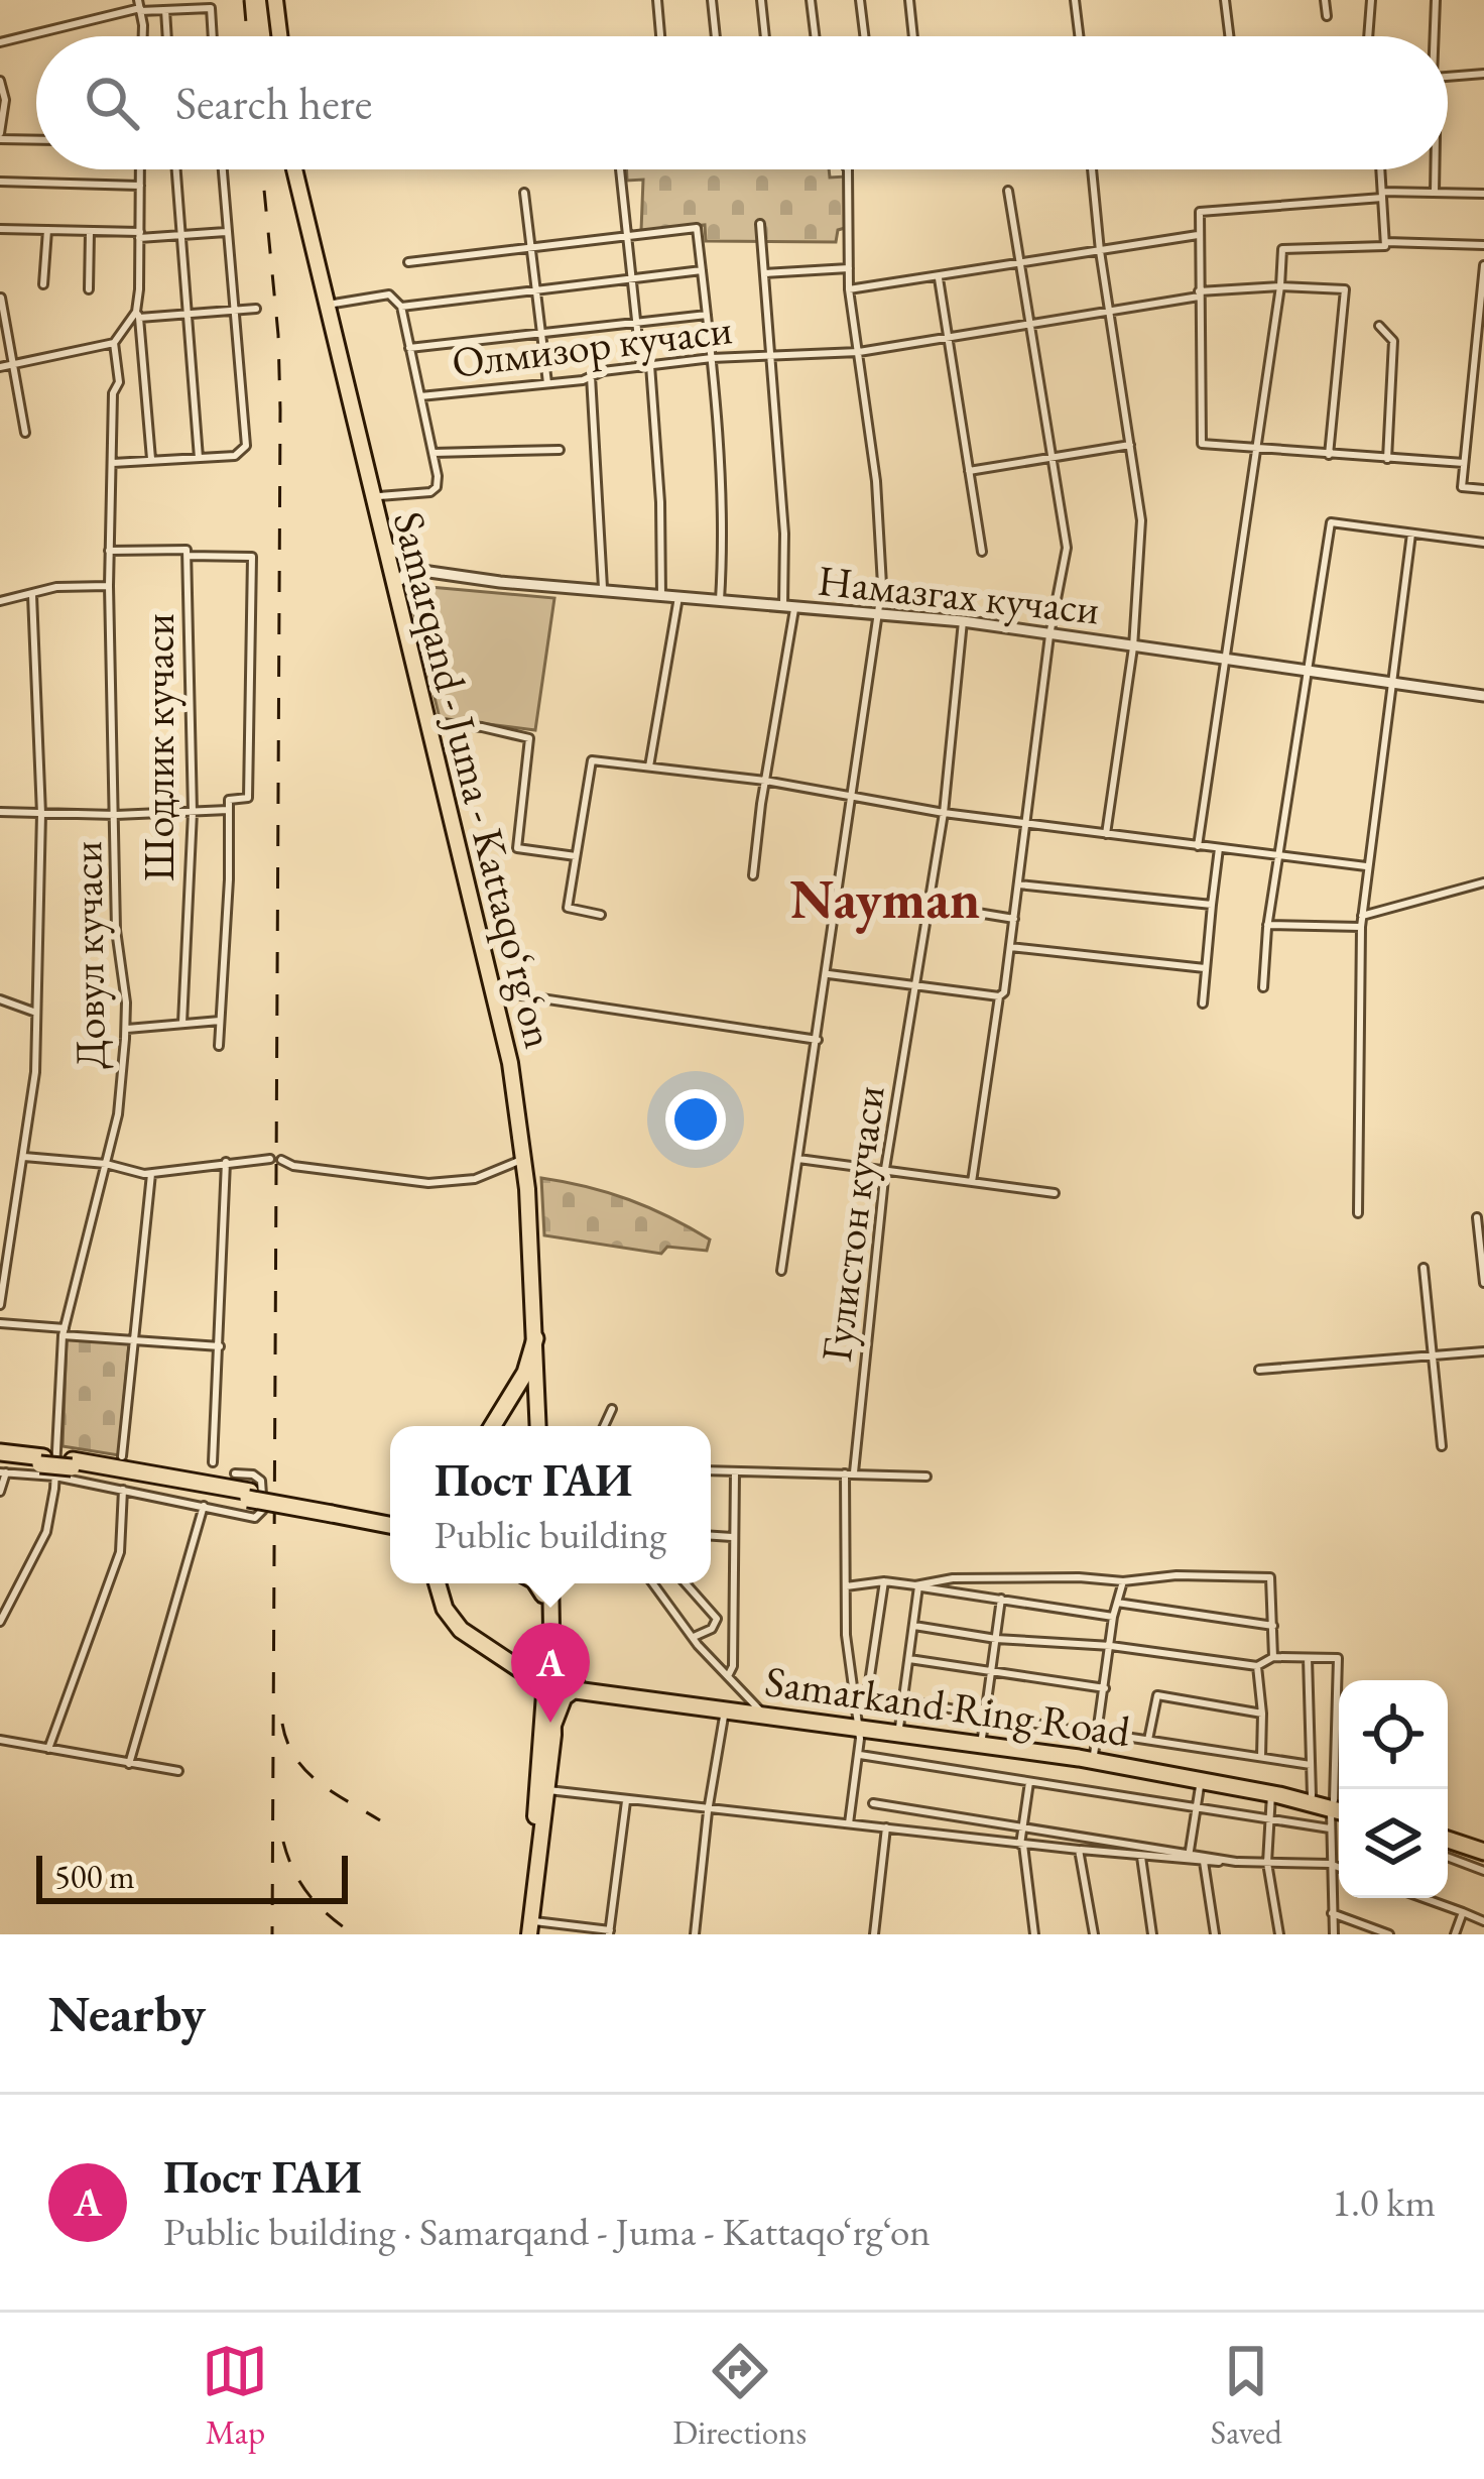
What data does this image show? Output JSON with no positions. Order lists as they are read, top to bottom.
{
  "streets": {
    "highway": ["Samarkand Ring Road"],
    "main road": ["Samarqand - Juma - Kattaqo‘rg‘on"],
    "street": [
      "Олмизор кучаси",
      "Намазгах кучаси",
      "Шодлик кучаси",
      "Довул кучаси",
      "Гулистон кучаси"
    ]
  },
  "crossings": [
    ["Олмизор кучаси", "Samarqand - Juma - Kattaqo‘rg‘on"],
    ["Намазгах кучаси", "Гулистон кучаси"],
    ["Шодлик кучаси", "Довул кучаси"],
    ["Гулистон кучаси", "Samarkand Ring Road"]
  ],
  "districts": ["Nayman"],
  "scale_bar": "500 m",
  "page": {
    "search": "Search here",
    "popup": ["Пост ГАИ", "Public building"],
    "pins": "A",
    "scale": "500 m",
    "heading": "Nearby",
    "list": [
      {
        "mark": "A",
        "name": "Пост ГАИ",
        "note": "Public building · Samarqand - Juma - Kattaqo‘rg‘on",
        "value": "1.0 km"
      }
    ],
    "nav": ["Map", "Directions", "Saved"]
  }
}
